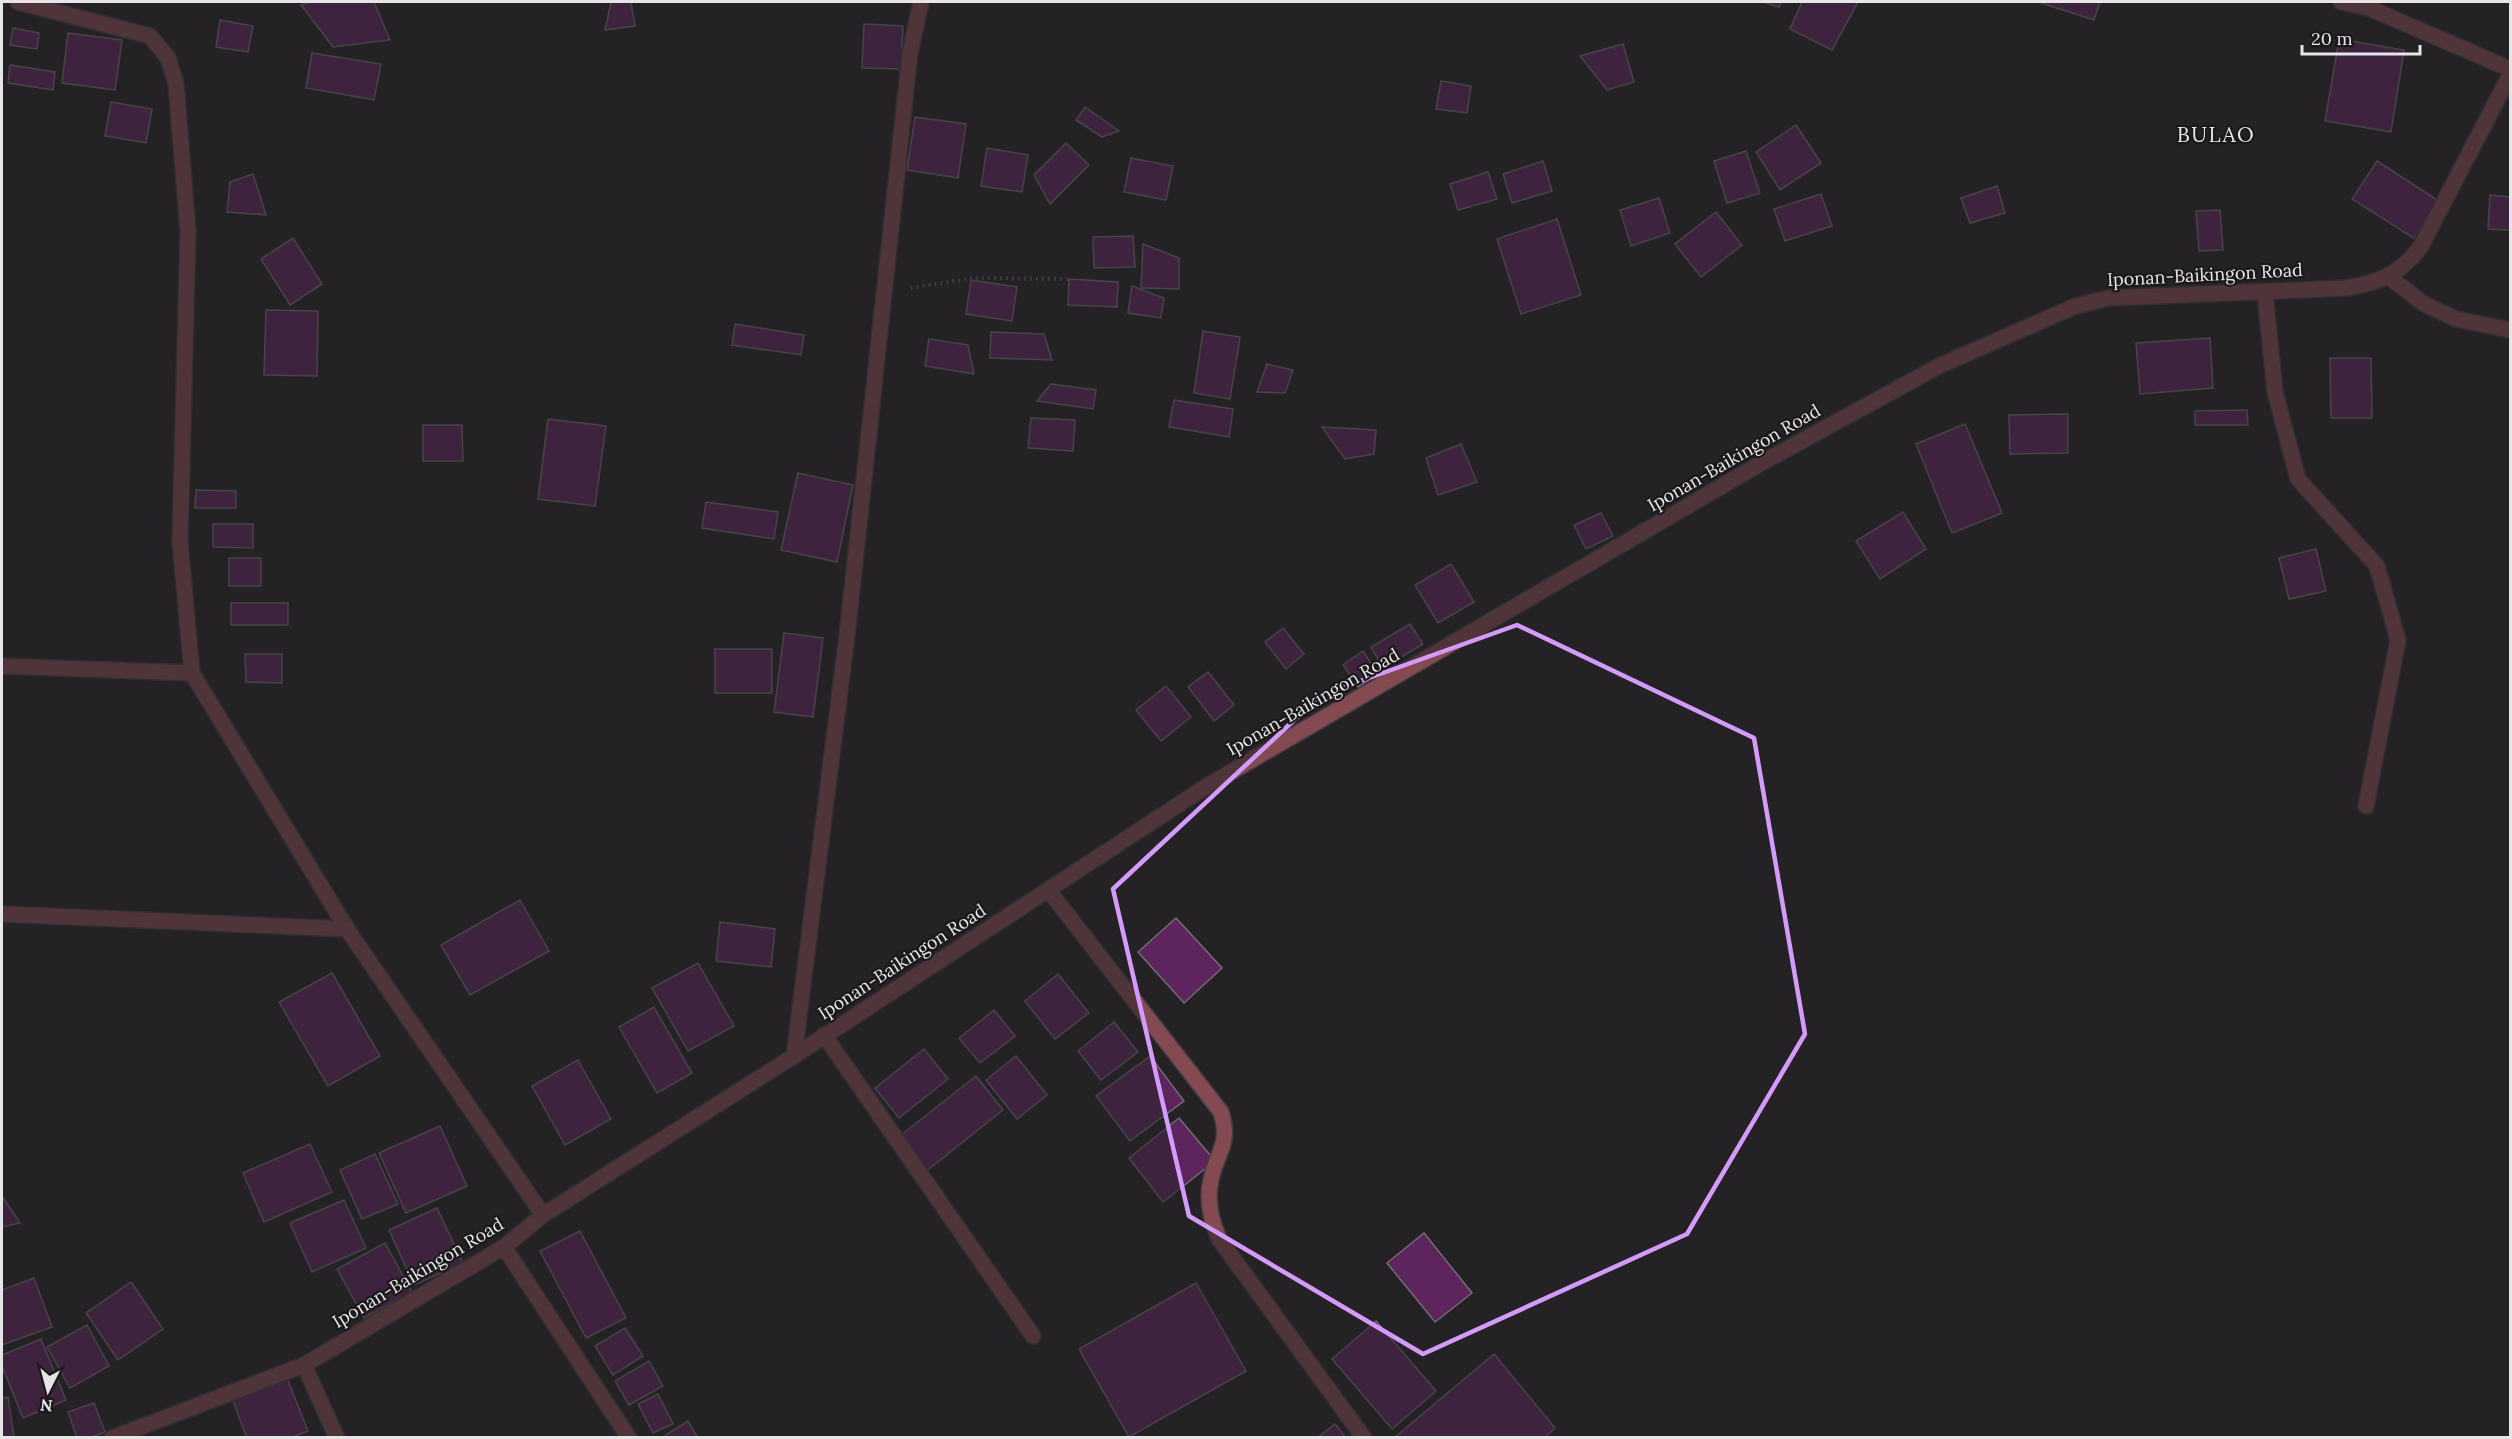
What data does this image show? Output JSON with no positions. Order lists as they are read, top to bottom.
{
  "streets": {
    "street": ["Iponan-Baikingon Road"]
  },
  "districts": ["BULAO"],
  "scale_bar": "20 m",
  "north": "bottom"
}
